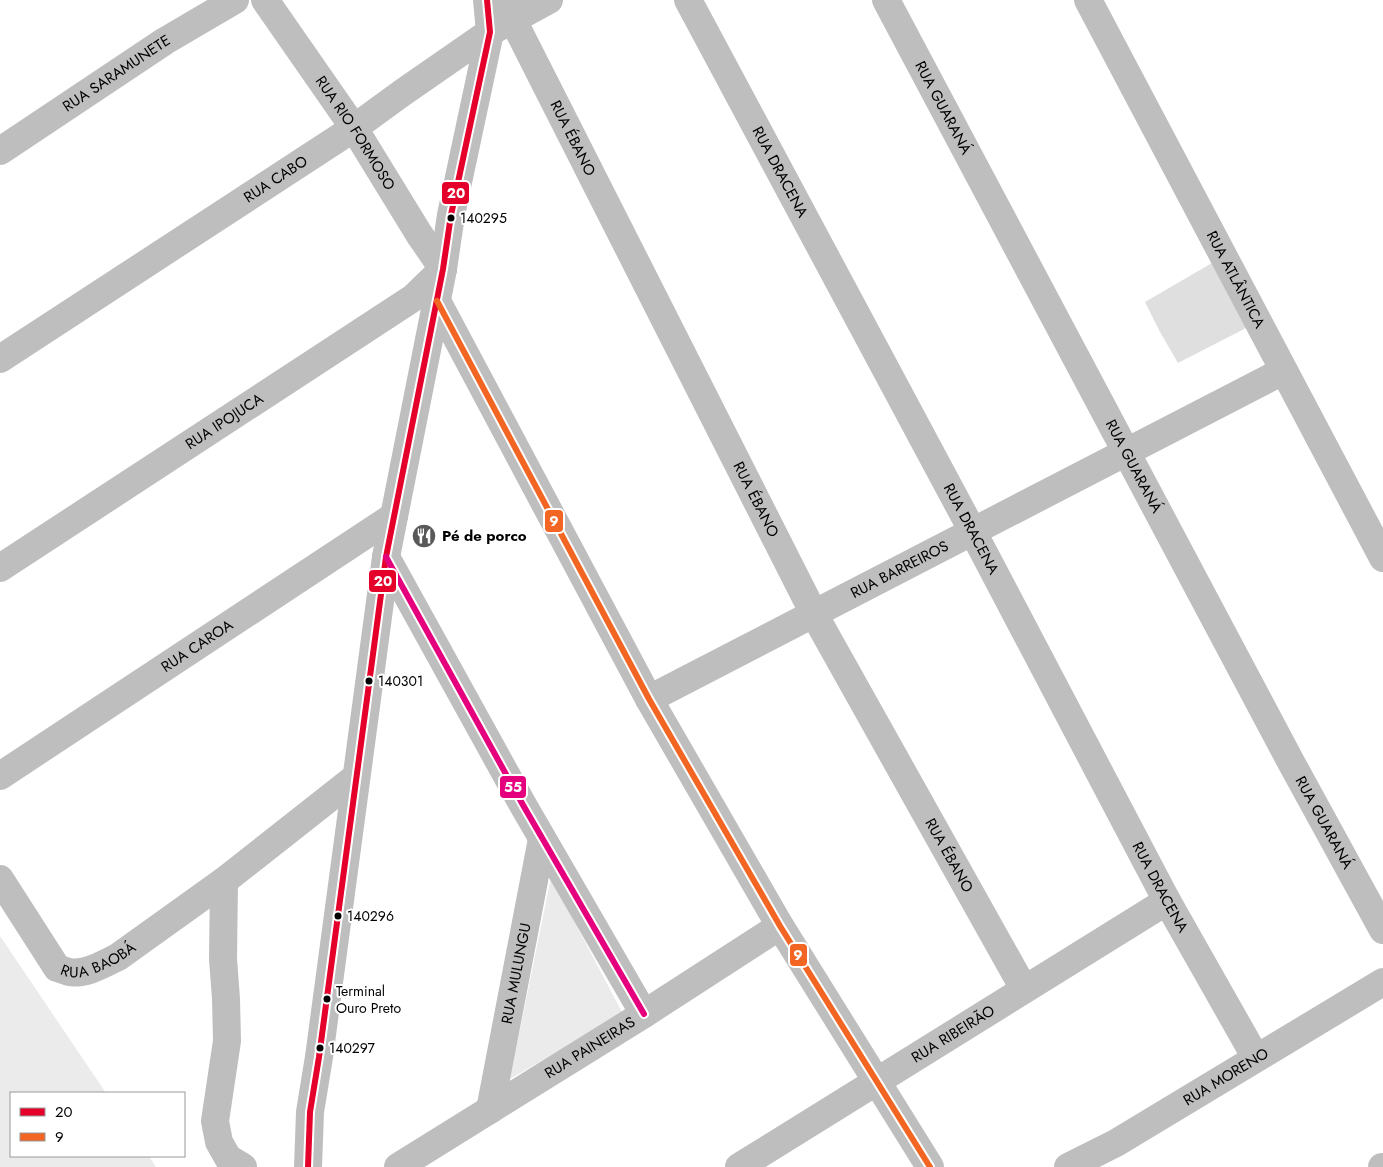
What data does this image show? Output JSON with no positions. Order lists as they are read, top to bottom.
{
  "streets": {
    "street": [
      "RUA SARAMUNETE",
      "RUA GUARANÁ",
      "RUA RIO FORMOSO",
      "RUA ÉBANO",
      "RUA DRACENA",
      "RUA CABO",
      "RUA ATLÂNTICA",
      "RUA IPOJUCA",
      "RUA BARREIROS",
      "RUA CAROA",
      "RUA BAOBÁ",
      "RUA MULUNGU",
      "RUA RIBEIRÃO",
      "RUA PAINEIRAS",
      "RUA MORENO"
    ]
  },
  "crossings": [
    ["RUA GUARANÁ", "RUA BARREIROS"],
    ["RUA RIO FORMOSO", "RUA CABO"],
    ["RUA RIO FORMOSO", "RUA IPOJUCA"],
    ["RUA ÉBANO", "RUA CABO"],
    ["RUA ÉBANO", "RUA BARREIROS"],
    ["RUA ÉBANO", "RUA RIBEIRÃO"],
    ["RUA DRACENA", "RUA BARREIROS"],
    ["RUA DRACENA", "RUA RIBEIRÃO"],
    ["RUA DRACENA", "RUA MORENO"],
    ["RUA ATLÂNTICA", "RUA BARREIROS"],
    ["RUA MULUNGU", "RUA PAINEIRAS"]
  ],
  "places": {
    "other": [
      "140295",
      "140301",
      "140296",
      "Terminal Ouro Preto",
      "140297"
    ],
    "restaurant": ["Pé de porco"]
  },
  "lines": ["transit line 20", "transit line 9", "transit line 55"],
  "legend": ["20", "9"]
}
